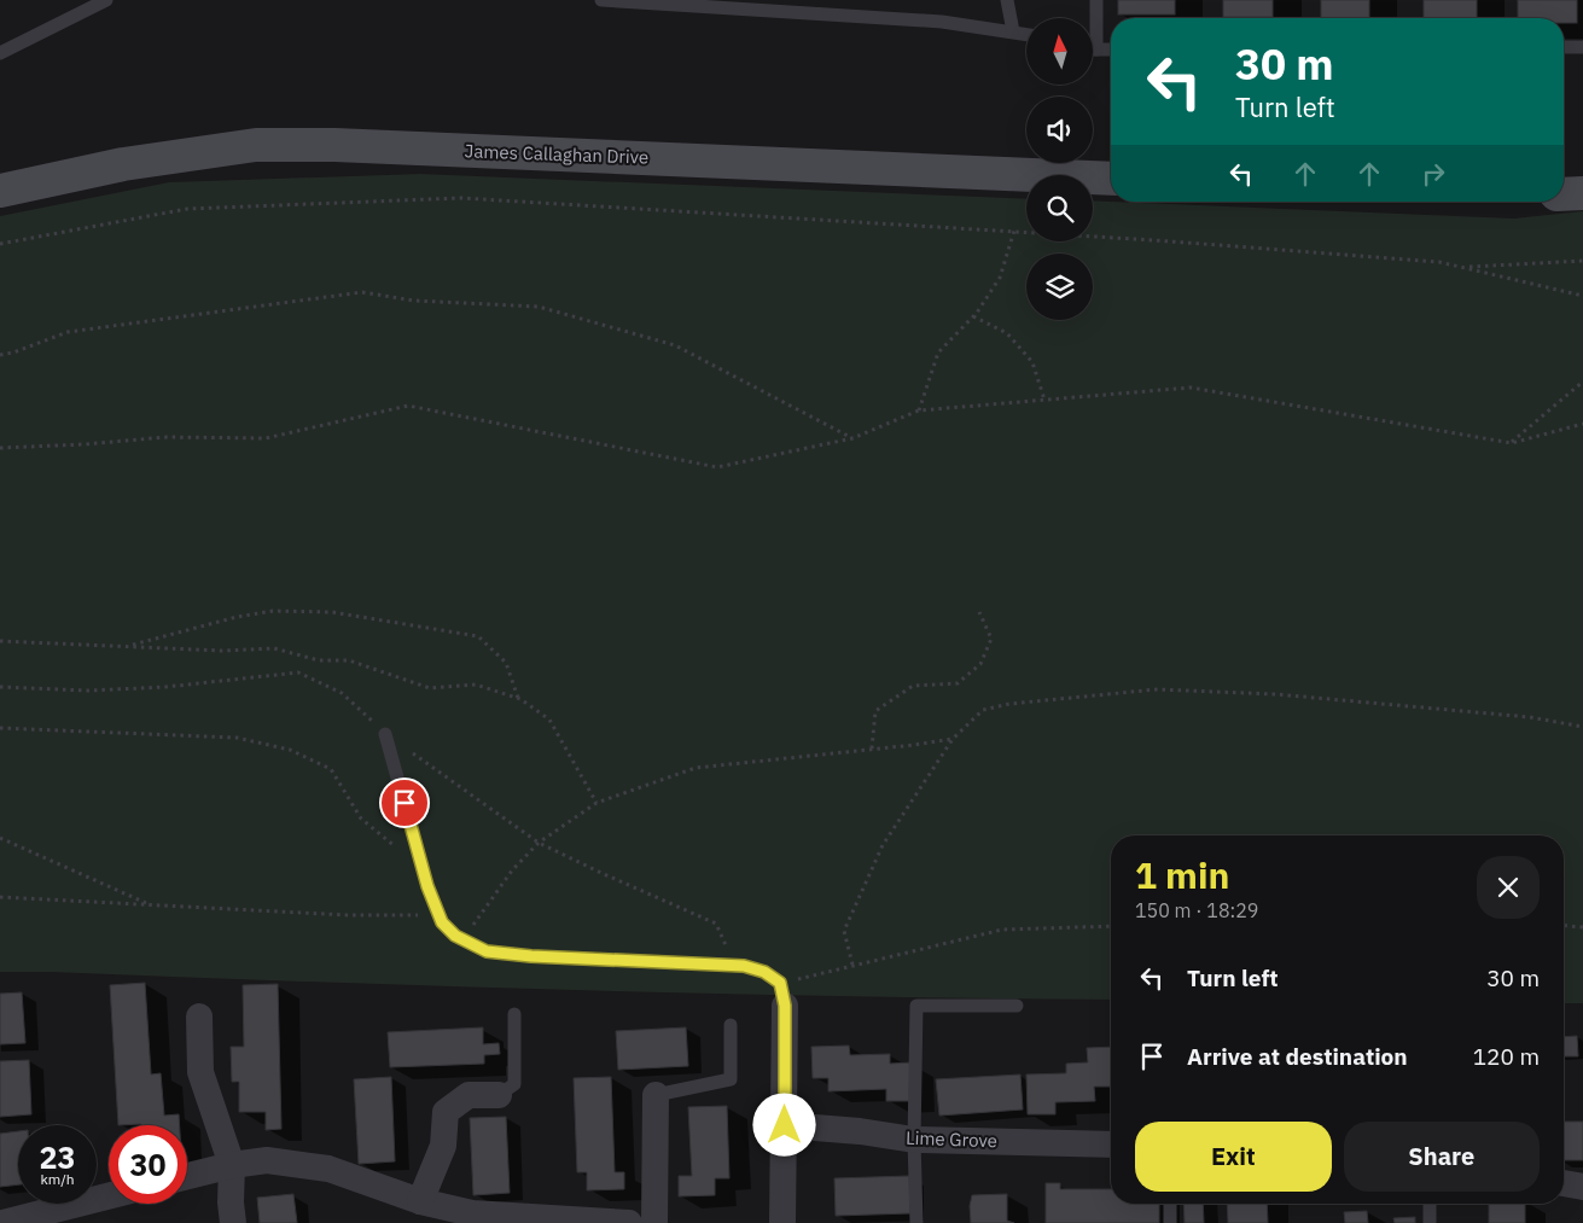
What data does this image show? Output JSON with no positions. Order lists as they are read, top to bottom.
{
  "streets": {
    "street": ["James Callaghan Drive", "Lime Grove"]
  },
  "north": "top",
  "page": {
    "turn": ["30 m", "Turn left"],
    "heading": ["1 min", "150 m · 18:29"],
    "list": [
      {
        "name": "Turn left",
        "value": "30 m"
      },
      {
        "name": "Arrive at destination",
        "value": "120 m"
      }
    ],
    "buttons": ["Exit", "Share"],
    "speed": "23 km/h",
    "limit": "30"
  }
}
